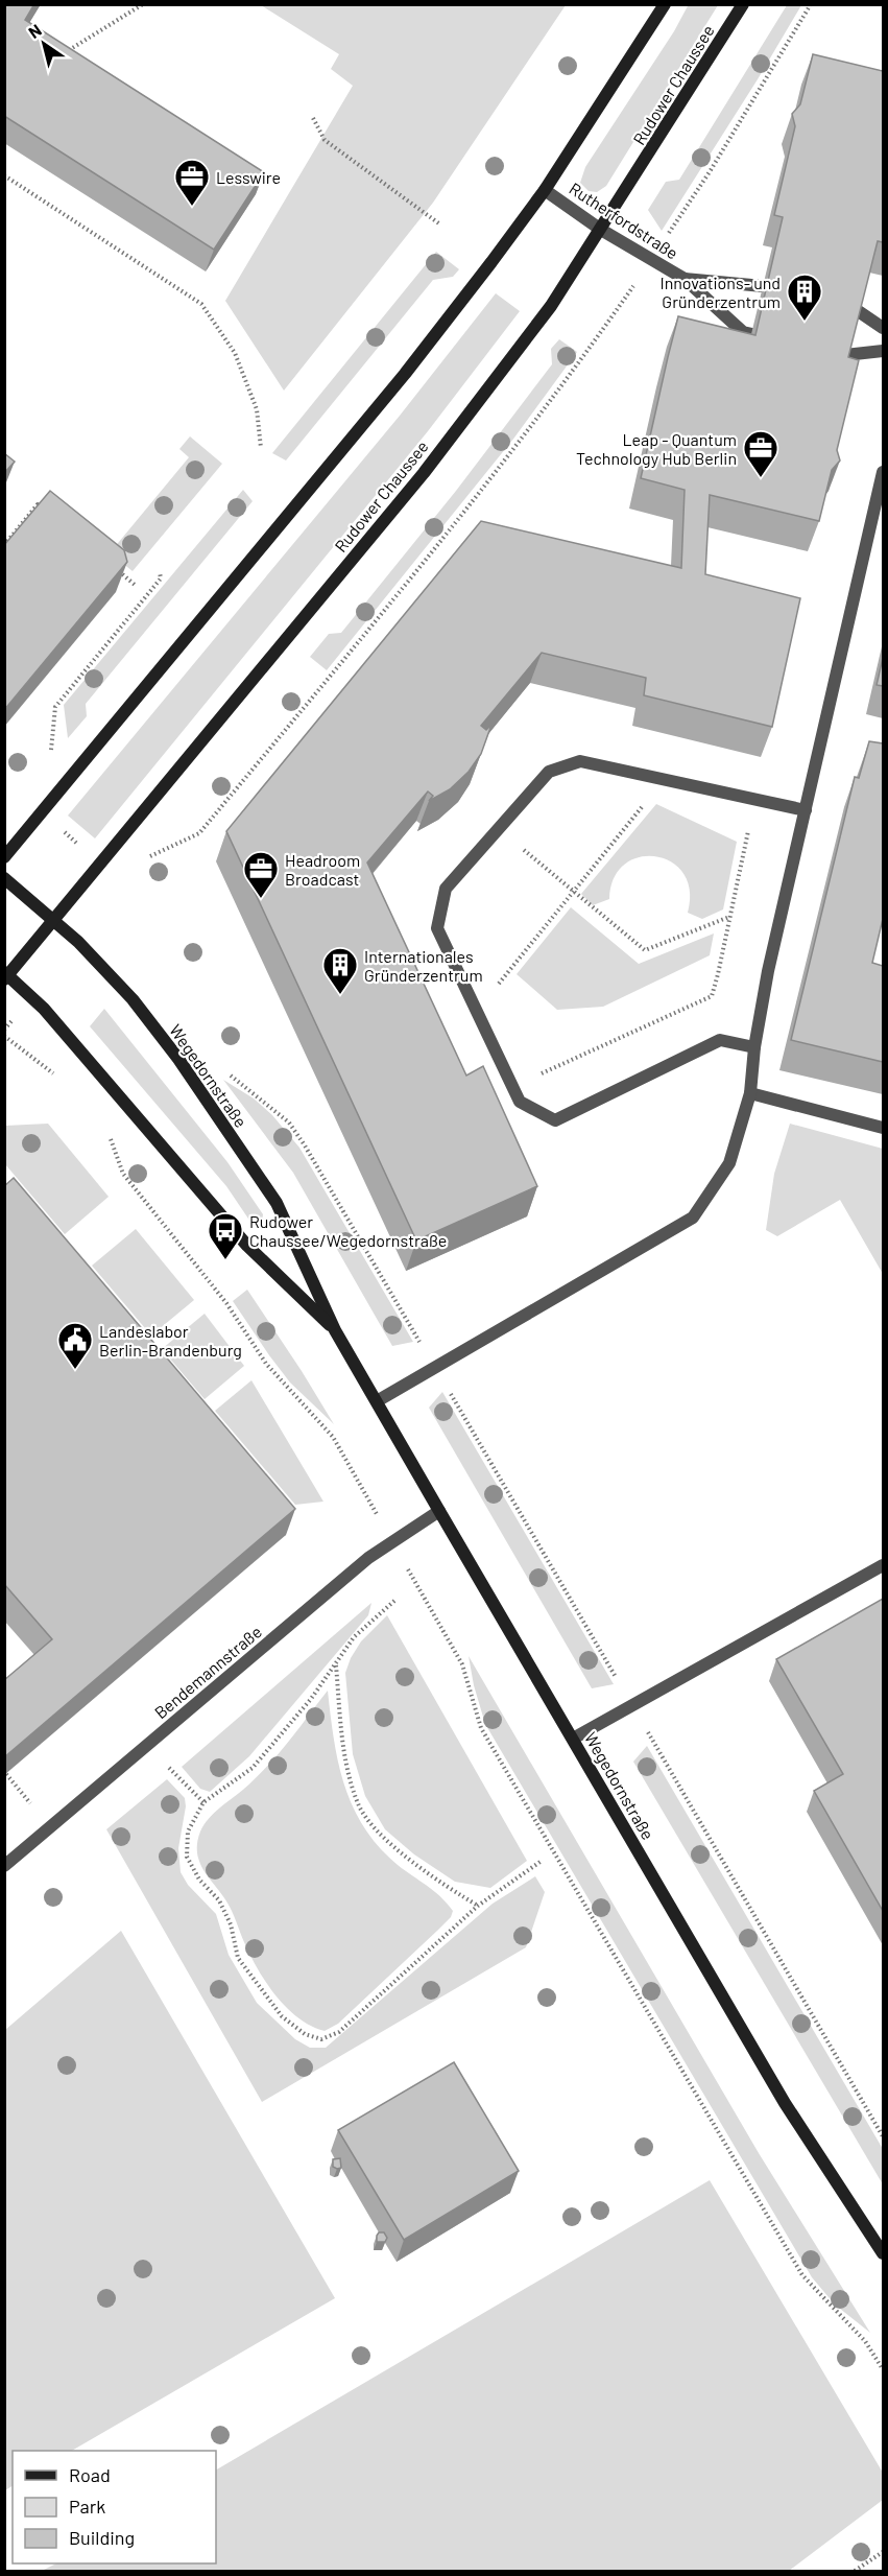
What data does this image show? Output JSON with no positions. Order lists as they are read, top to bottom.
{
  "streets": {
    "main road": ["Rudower Chaussee", "Wegedornstraße"],
    "street": ["Rutherfordstraße", "Bendemannstraße"]
  },
  "crossings": [
    ["Rudower Chaussee", "Rutherfordstraße"],
    ["Rudower Chaussee", "Wegedornstraße"],
    ["Wegedornstraße", "Bendemannstraße"]
  ],
  "places": {
    "office": ["Lesswire", "Leap - Quantum Technology Hub Berlin", "Headroom Broadcast"],
    "building": ["Innovations- und Gründerzentrum", "Internationales Gründerzentrum"],
    "bus stop": ["Rudower Chaussee/Wegedornstraße"],
    "public building": ["Landeslabor Berlin-Brandenburg"]
  },
  "legend": ["Road", "Park", "Building"],
  "north": "top left"
}
